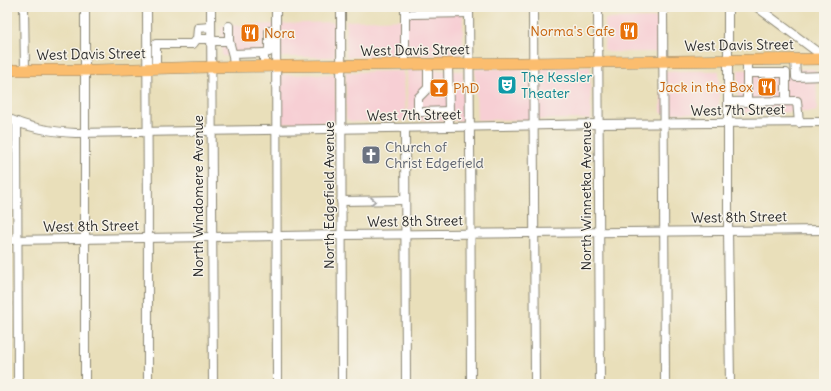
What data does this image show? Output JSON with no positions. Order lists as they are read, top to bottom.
{
  "streets": {
    "main road": ["West Davis Street"],
    "street": [
      "West 7th Street",
      "North Edgefield Avenue",
      "North Windomere Avenue",
      "North Winnetka Avenue",
      "West 8th Street"
    ]
  },
  "crossings": [
    ["West Davis Street", "North Edgefield Avenue"],
    ["West Davis Street", "North Windomere Avenue"],
    ["West Davis Street", "North Winnetka Avenue"],
    ["West 7th Street", "North Edgefield Avenue"],
    ["West 7th Street", "North Windomere Avenue"],
    ["West 7th Street", "North Winnetka Avenue"],
    ["North Edgefield Avenue", "West 8th Street"],
    ["North Windomere Avenue", "West 8th Street"],
    ["North Winnetka Avenue", "West 8th Street"]
  ],
  "places": {
    "restaurant": ["Norma's Cafe", "Nora", "Jack in the Box"],
    "theatre": ["The Kessler Theater"],
    "bar": ["PhD"],
    "church": ["Church of Christ Edgefield"]
  }
}
